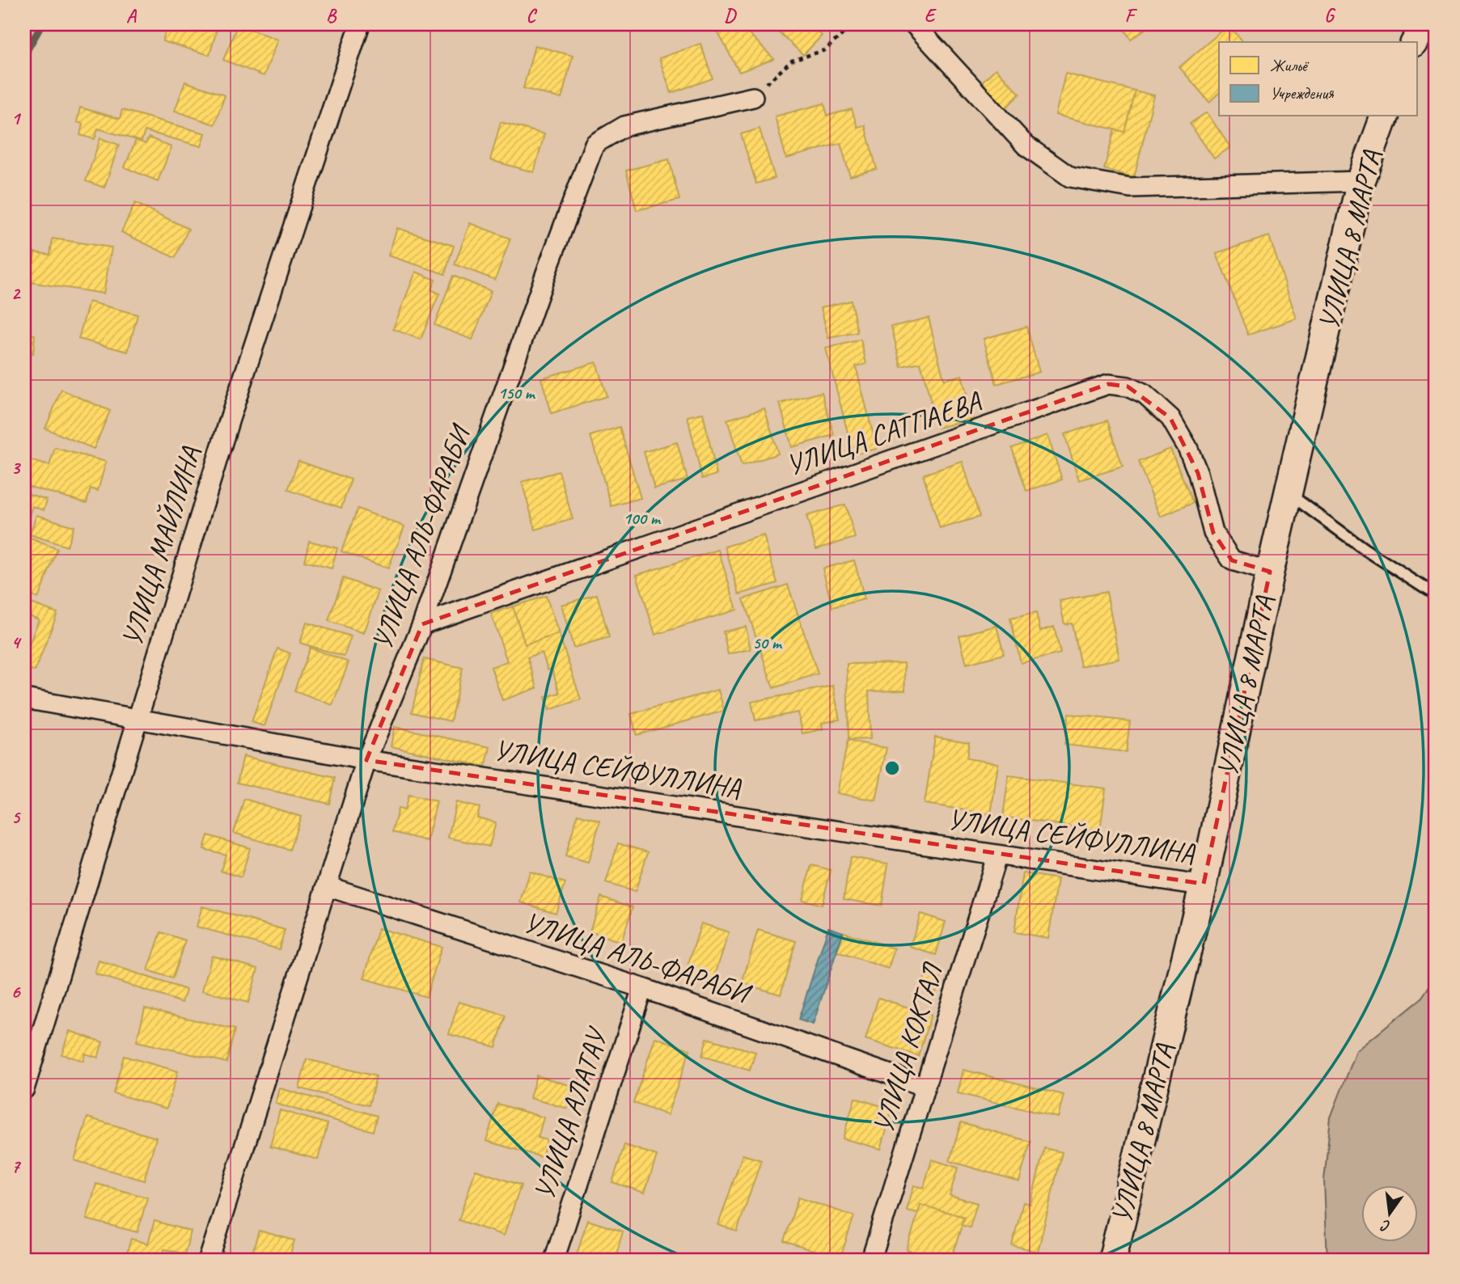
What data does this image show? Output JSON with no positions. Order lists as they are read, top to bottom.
{
  "streets": {
    "street": [
      "УЛИЦА 8 МАРТА",
      "УЛИЦА САТПАЕВА",
      "УЛИЦА АЛЬ-ФАРАБИ",
      "УЛИЦА МАЙЛИНА",
      "УЛИЦА СЕЙФУЛЛИНА",
      "УЛИЦА КОКТАЛ",
      "УЛИЦА АЛАТАУ"
    ]
  },
  "crossings": [
    ["УЛИЦА 8 МАРТА", "УЛИЦА САТПАЕВА"],
    ["УЛИЦА 8 МАРТА", "УЛИЦА СЕЙФУЛЛИНА"],
    ["УЛИЦА САТПАЕВА", "УЛИЦА АЛЬ-ФАРАБИ"],
    ["УЛИЦА АЛЬ-ФАРАБИ", "УЛИЦА СЕЙФУЛЛИНА"],
    ["УЛИЦА АЛЬ-ФАРАБИ", "УЛИЦА КОКТАЛ"],
    ["УЛИЦА АЛЬ-ФАРАБИ", "УЛИЦА АЛАТАУ"],
    ["УЛИЦА МАЙЛИНА", "УЛИЦА СЕЙФУЛЛИНА"],
    ["УЛИЦА СЕЙФУЛЛИНА", "УЛИЦА КОКТАЛ"]
  ],
  "legend": ["Жильё", "Учреждения"],
  "north": "bottom",
  "grid": {
    "columns": [
      "A",
      "B",
      "C",
      "D",
      "E",
      "F",
      "G"
    ],
    "rows": [
      "1",
      "2",
      "3",
      "4",
      "5",
      "6",
      "7"
    ]
  },
  "rings": ["150 m", "100 m", "50 m"]
}
